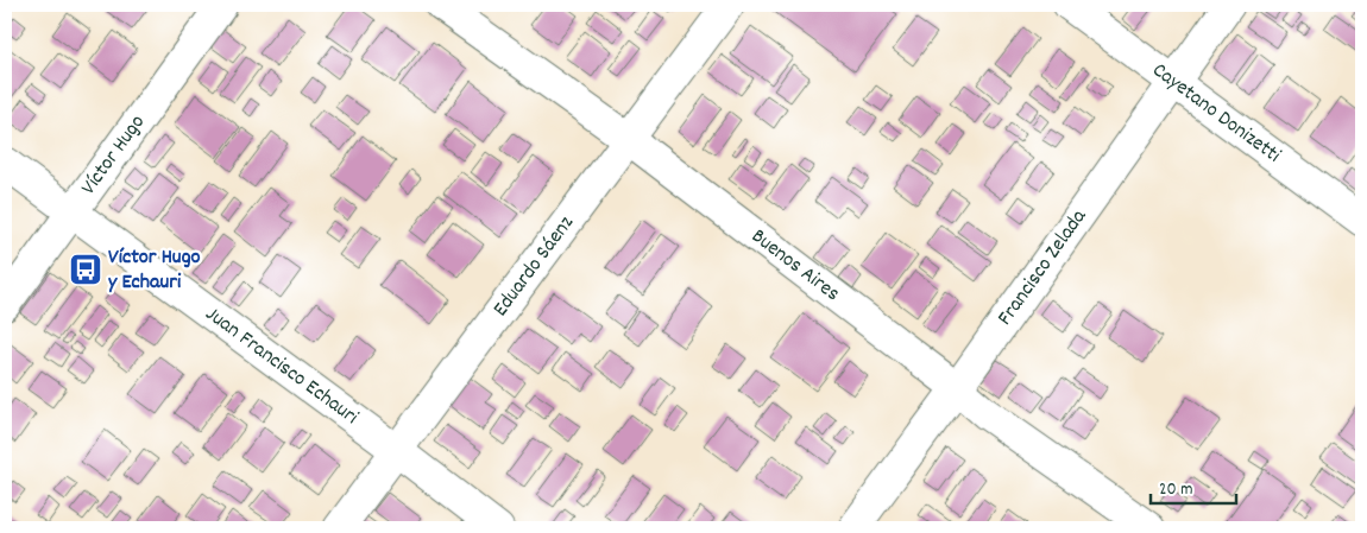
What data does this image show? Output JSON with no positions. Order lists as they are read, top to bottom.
{
  "streets": {
    "street": [
      "Cayetano Donizetti",
      "Víctor Hugo",
      "Buenos Aires",
      "Eduardo Sáenz",
      "Francisco Zelada",
      "Juan Francisco Echauri"
    ]
  },
  "crossings": [
    ["Cayetano Donizetti", "Francisco Zelada"],
    ["Víctor Hugo", "Juan Francisco Echauri"],
    ["Buenos Aires", "Eduardo Sáenz"],
    ["Buenos Aires", "Francisco Zelada"],
    ["Eduardo Sáenz", "Juan Francisco Echauri"]
  ],
  "places": {
    "bus stop": ["Víctor Hugo y Echauri"]
  },
  "scale_bar": "20 m"
}
